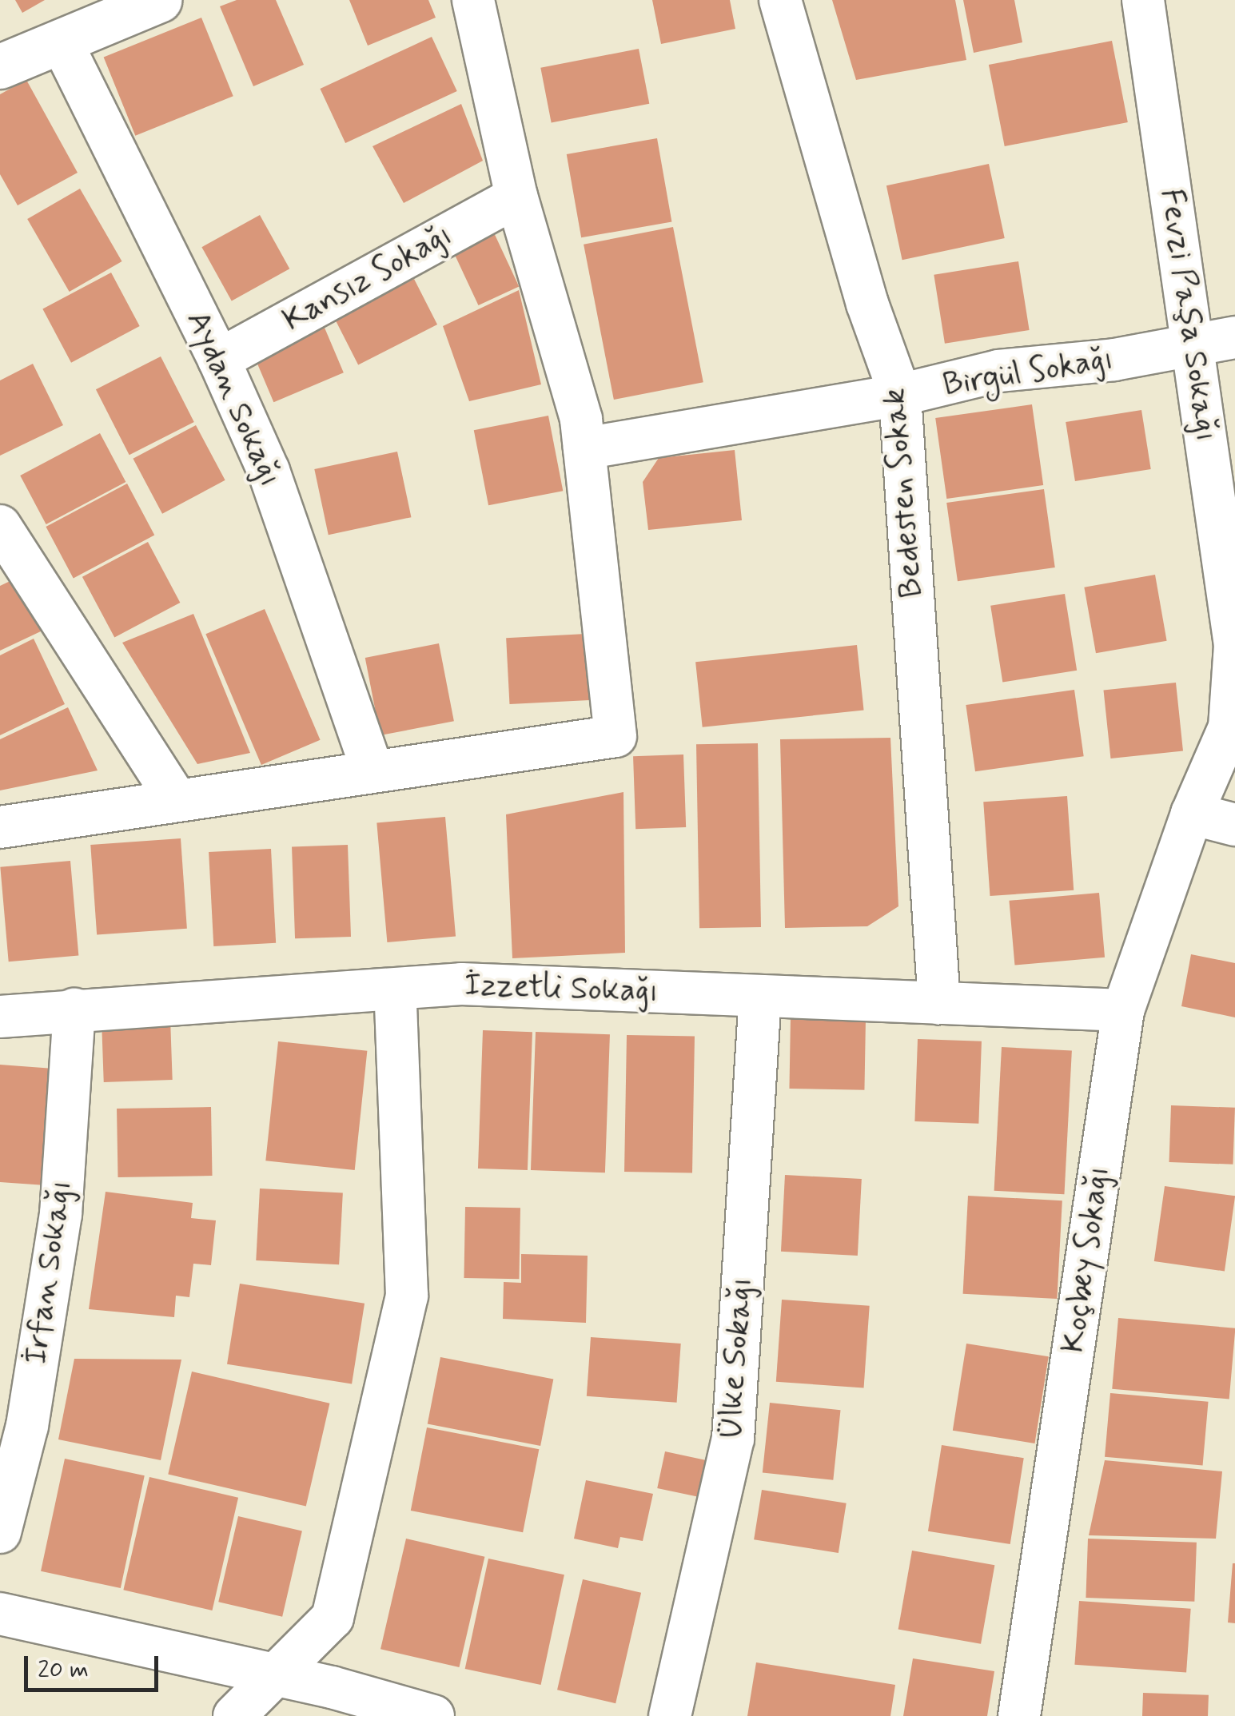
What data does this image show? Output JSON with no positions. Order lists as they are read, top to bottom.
{
  "streets": {
    "street": [
      "Kansız Sokağı",
      "Fevzi Paşa Sokağı",
      "Birgül Sokağı",
      "Aydan Sokağı",
      "Bedesten Sokak",
      "İzzetli Sokağı",
      "Koçbey Sokağı",
      "İrfan Sokağı",
      "Ülke Sokağı"
    ]
  },
  "crossings": [
    ["Kansız Sokağı", "Aydan Sokağı"],
    ["Fevzi Paşa Sokağı", "Birgül Sokağı"],
    ["Fevzi Paşa Sokağı", "Koçbey Sokağı"],
    ["Birgül Sokağı", "Bedesten Sokak"],
    ["Bedesten Sokak", "İzzetli Sokağı"],
    ["İzzetli Sokağı", "Koçbey Sokağı"],
    ["İzzetli Sokağı", "İrfan Sokağı"],
    ["İzzetli Sokağı", "Ülke Sokağı"]
  ],
  "scale_bar": "20 m"
}
